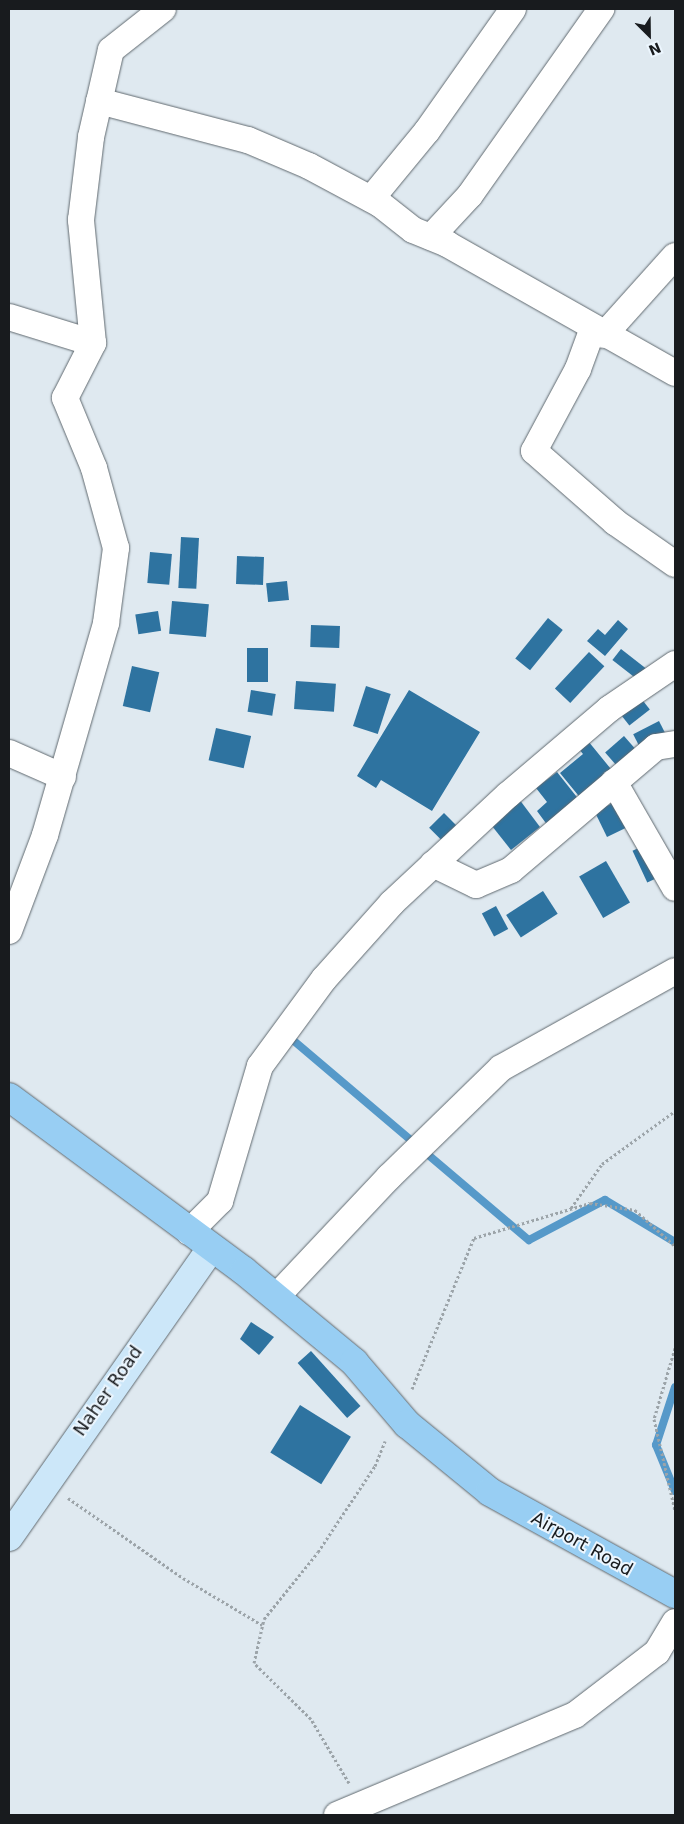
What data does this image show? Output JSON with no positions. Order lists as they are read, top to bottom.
{
  "streets": {
    "main road": ["Naher Road", "Airport Road"]
  },
  "crossings": [
    ["Naher Road", "Airport Road"]
  ],
  "north": "bottom right"
}
